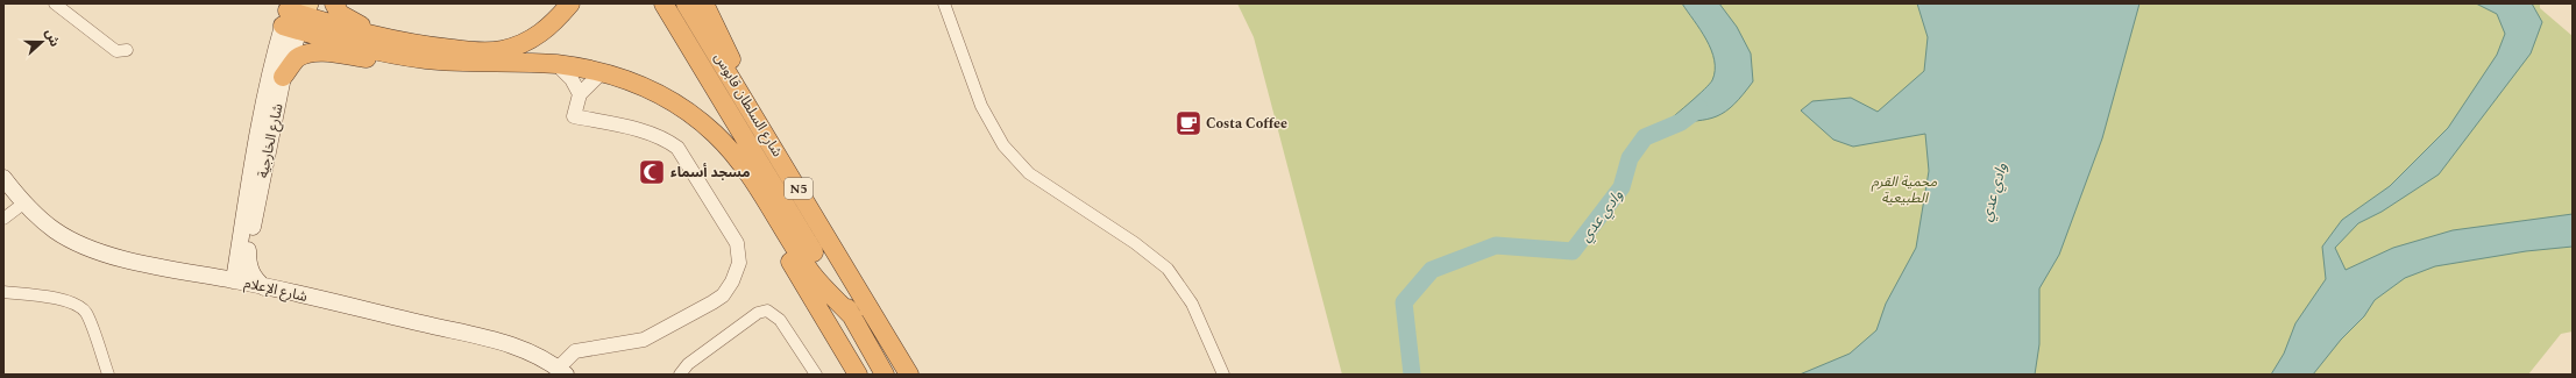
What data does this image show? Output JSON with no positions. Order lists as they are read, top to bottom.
{
  "streets": {
    "highway": ["شارع السلطان قابوس", "N5"],
    "main road": ["شارع الخارجية", "شارع الإعلام"]
  },
  "crossings": [
    ["شارع الخارجية", "شارع الإعلام"]
  ],
  "water": ["وادي عدي"],
  "parks": ["محمية القرم الطبيعية"],
  "places": {
    "cafe": ["Costa Coffee"],
    "mosque": ["مسجد أسماء"]
  },
  "north": "right"
}
